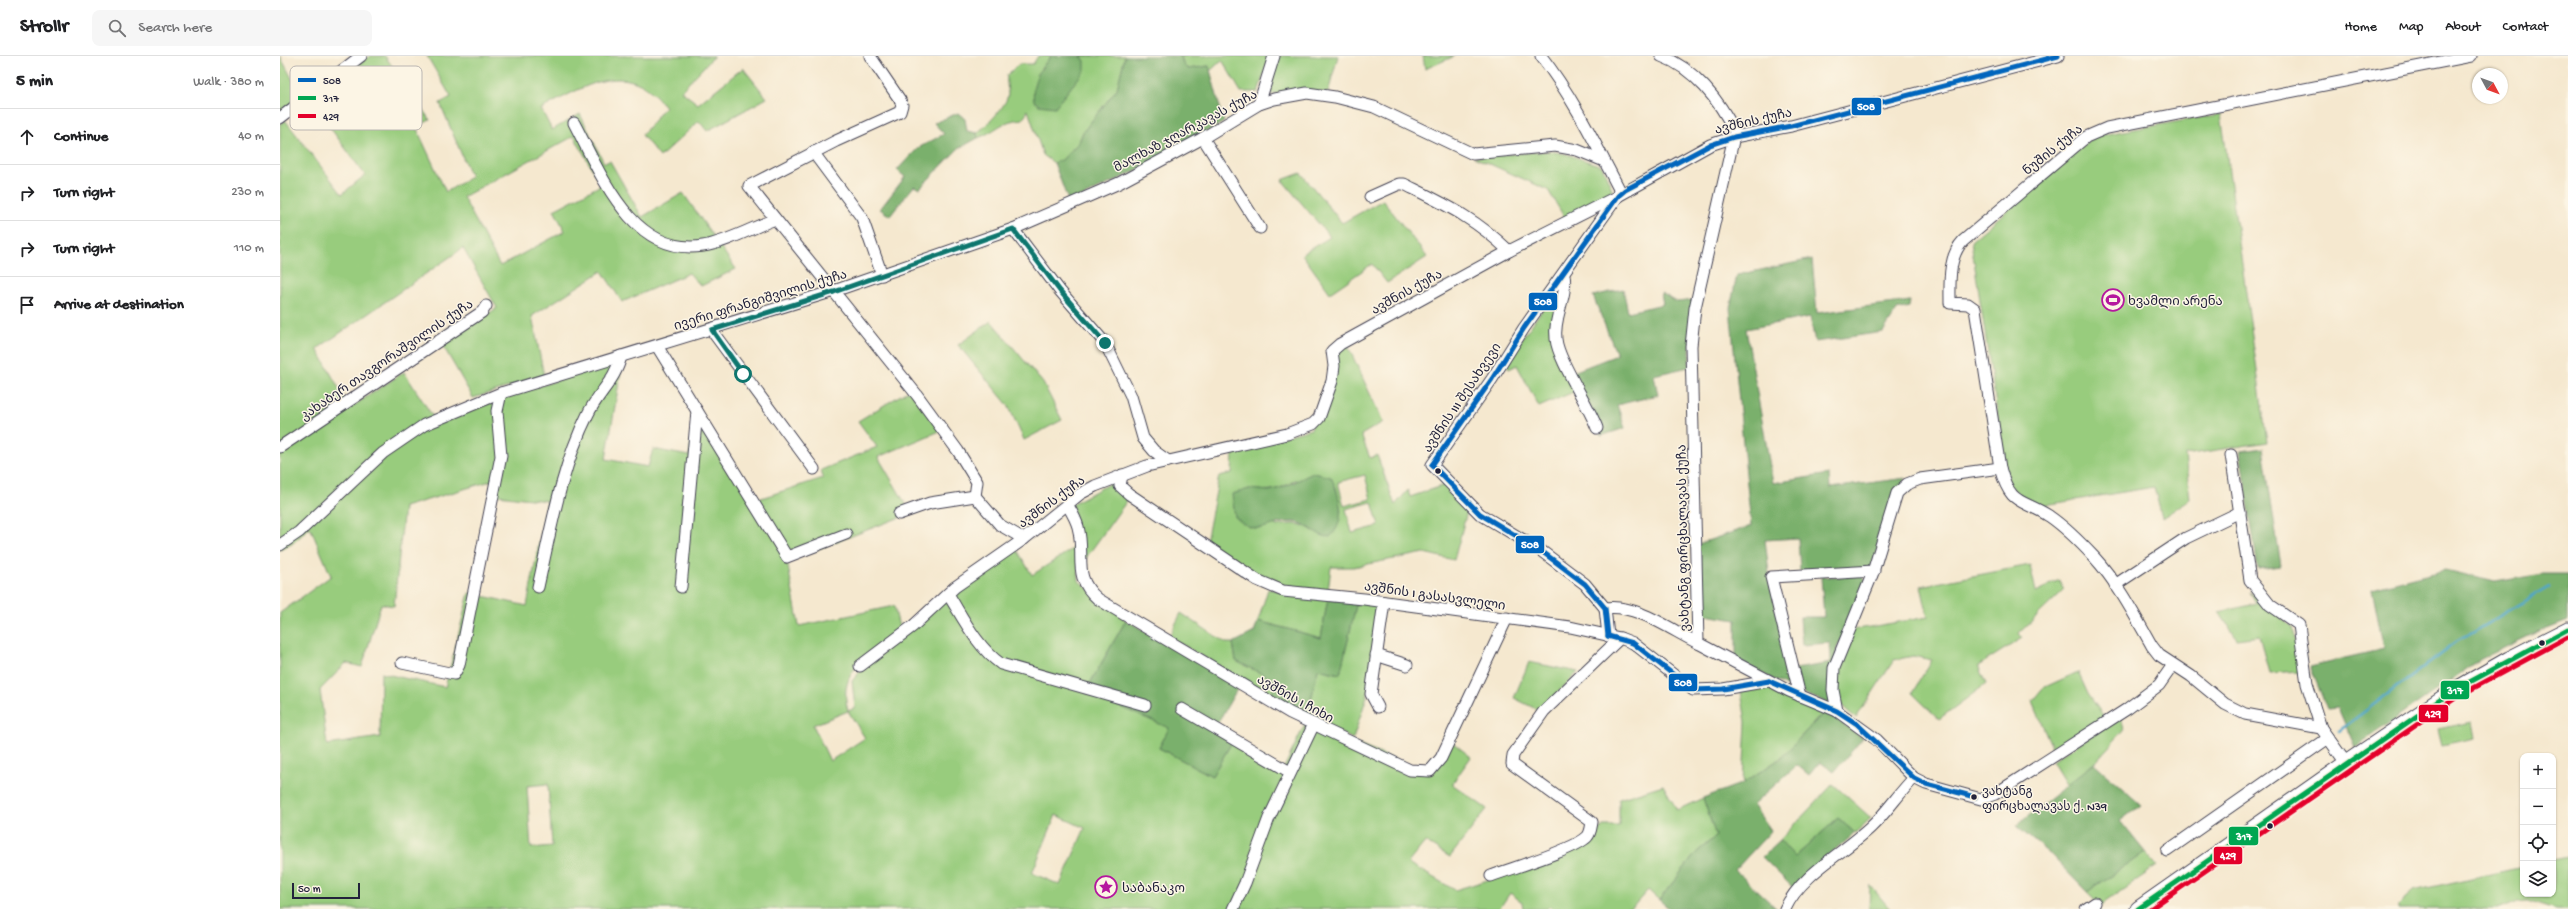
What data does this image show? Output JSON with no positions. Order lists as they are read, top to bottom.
{
  "streets": {
    "street": [
      "ავშნის ქუჩა",
      "მალხაზ ჯღარკავას ქუჩა",
      "ნუშის ქუჩა",
      "ივერი ფრანგიშვილის ქუჩა",
      "კახაბერ თავგორაშვილის ქუჩა",
      "ავშნის III შესახვევი",
      "ვახტანგ ფირცხალავას ქუჩა",
      "ავშნის I გასასვლელი",
      "ავშნის I ჩიხი"
    ]
  },
  "crossings": [
    ["ავშნის ქუჩა", "ავშნის III შესახვევი"],
    ["ავშნის ქუჩა", "ვახტანგ ფირცხალავას ქუჩა"],
    ["ავშნის ქუჩა", "ავშნის I გასასვლელი"],
    ["ავშნის ქუჩა", "ავშნის I ჩიხი"],
    ["მალხაზ ჯღარკავას ქუჩა", "ივერი ფრანგიშვილის ქუჩა"],
    ["ვახტანგ ფირცხალავას ქუჩა", "ავშნის I გასასვლელი"],
    ["ავშნის I გასასვლელი", "ავშნის I ჩიხი"]
  ],
  "places": {
    "sports": ["ხვამლი არენა"],
    "other": ["ვახტანგ ფირცხალავას ქ. N39"],
    "place": ["საბანაკო"]
  },
  "lines": ["transit line 508", "transit line 317", "transit line 429"],
  "legend": ["508", "317", "429"],
  "scale_bar": "50 m",
  "north": "bottom right",
  "page": {
    "header": "Strollr",
    "search": "Search here",
    "nav": [
      "Home",
      "Map",
      "About",
      "Contact"
    ],
    "heading": ["5 min", "Walk · 380 m"],
    "list": [
      ["Continue", "40 m"],
      ["Turn right", "230 m"],
      ["Turn right", "110 m"],
      "Arrive at destination"
    ],
    "map_buttons": ["+", "−"],
    "scale": "50 m"
  }
}
